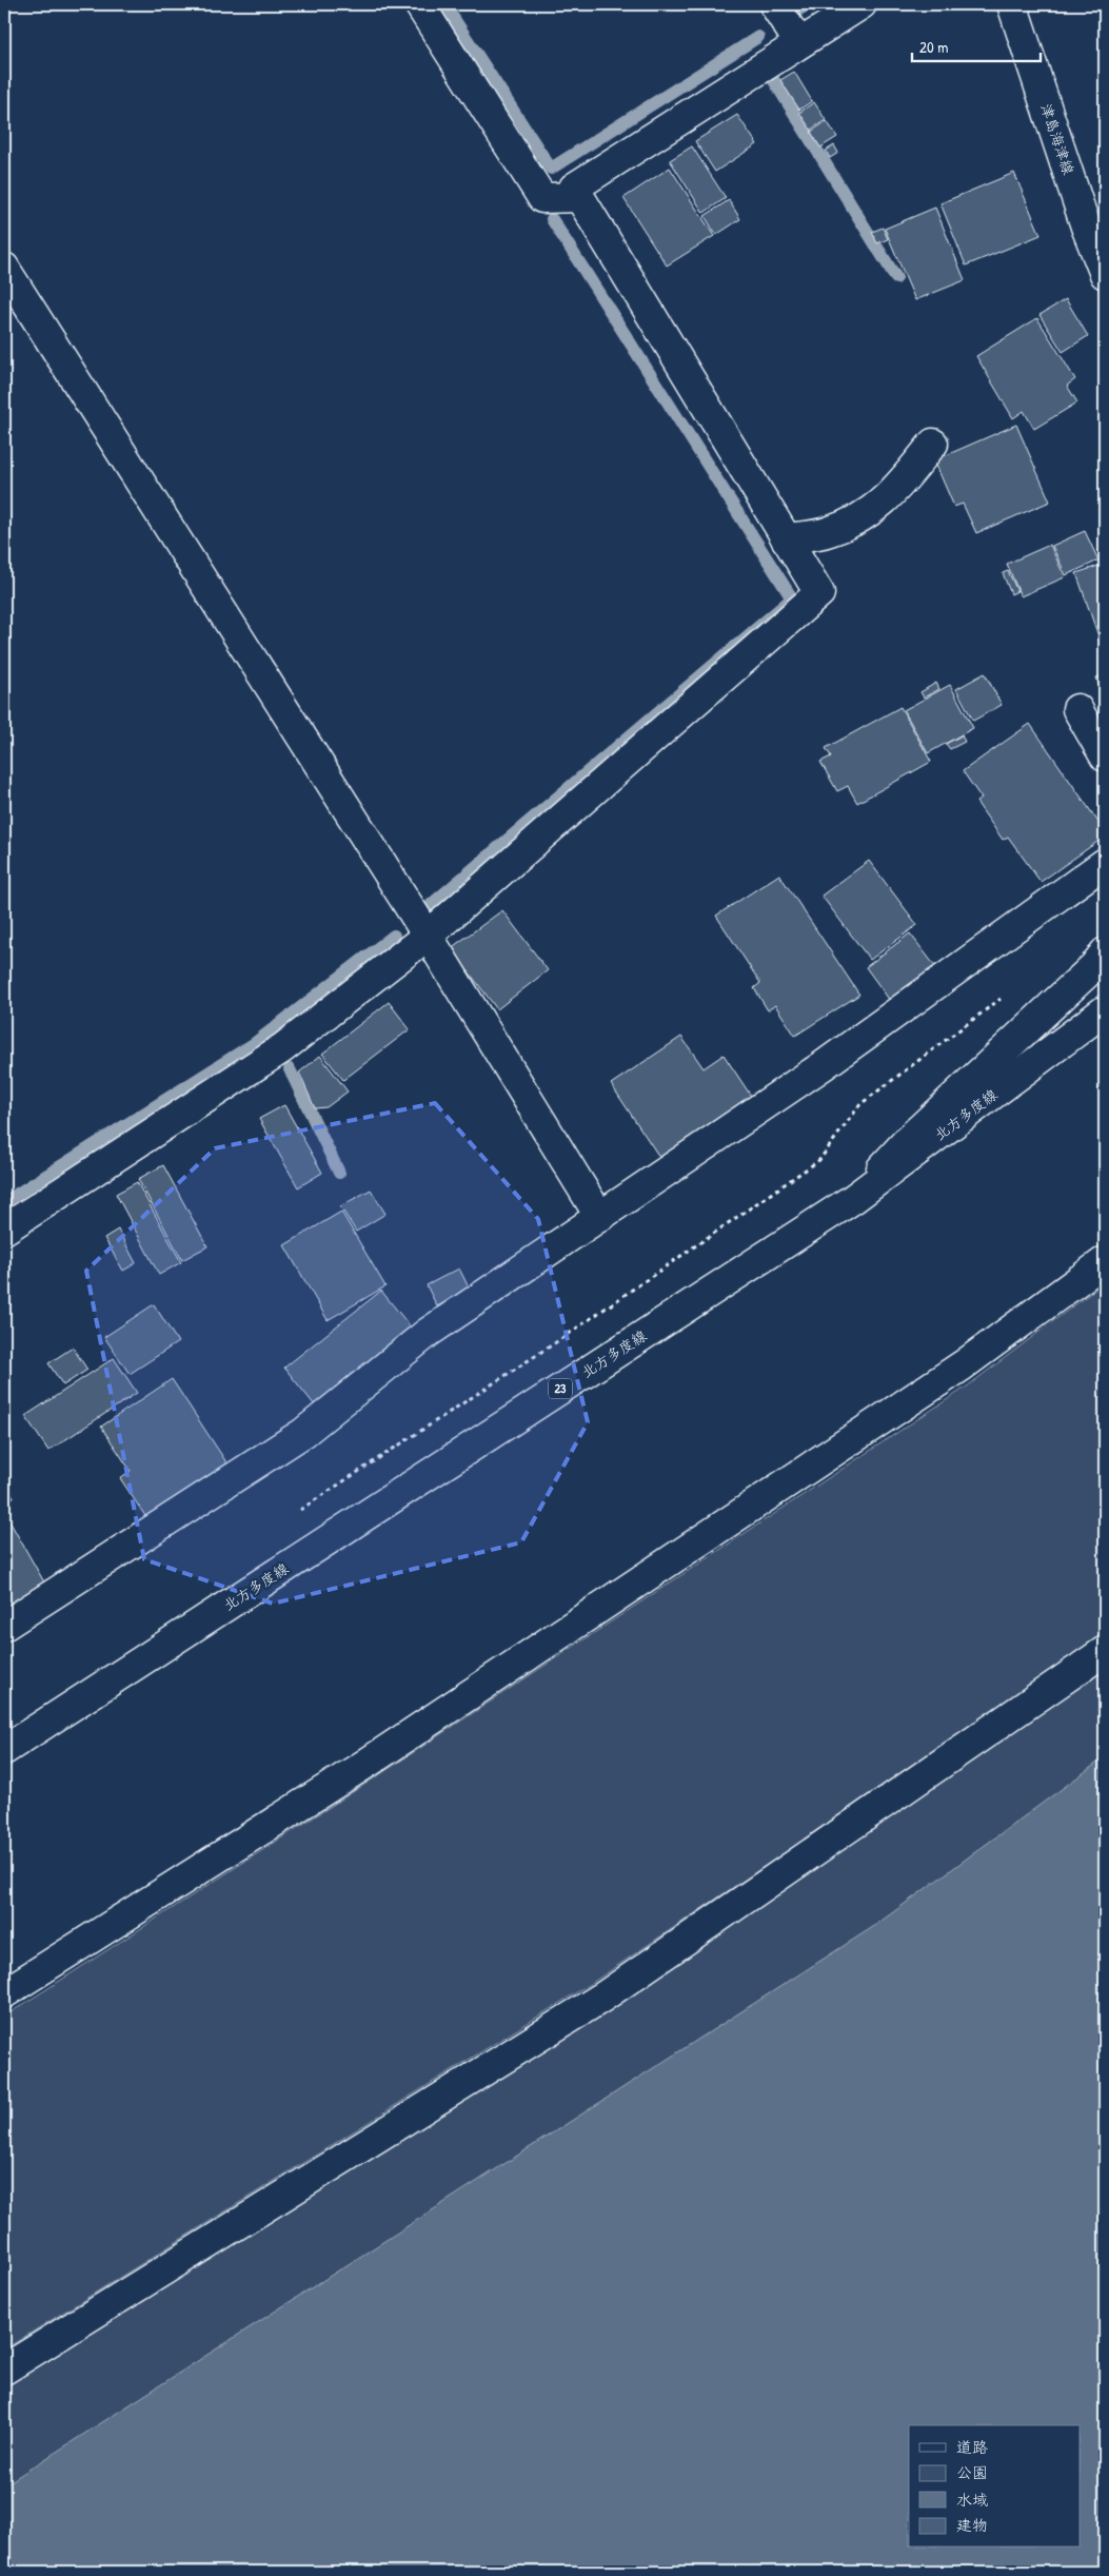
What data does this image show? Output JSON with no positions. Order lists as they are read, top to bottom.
{
  "streets": {
    "street": ["津島海津線", "北方多度線", "23"]
  },
  "legend": [
    "道路",
    "公園",
    "水域",
    "建物"
  ],
  "scale_bar": "20 m"
}
